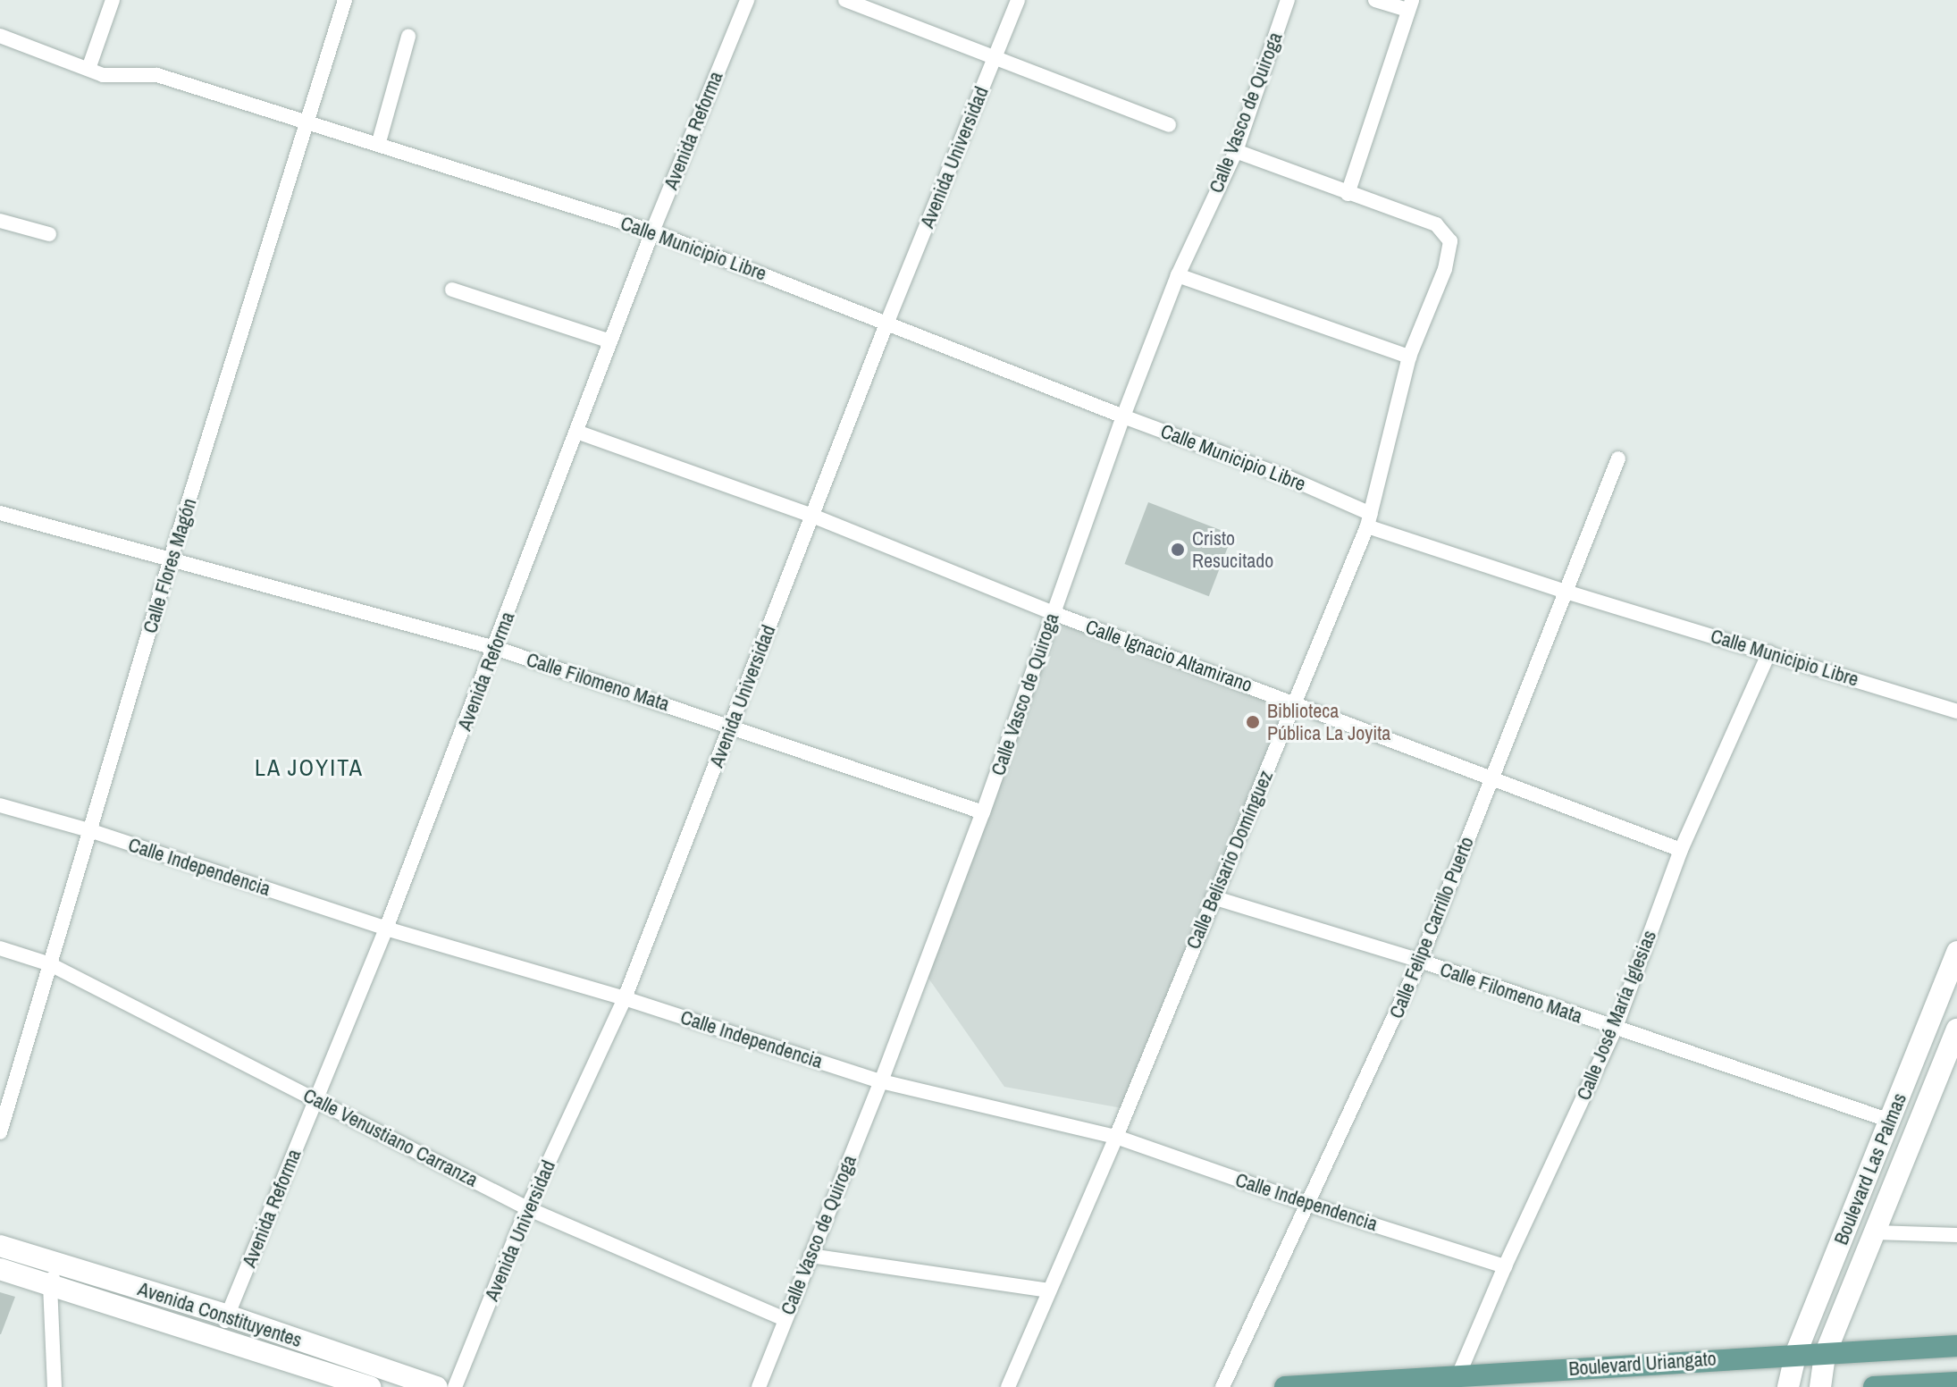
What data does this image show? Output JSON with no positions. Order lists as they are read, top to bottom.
{
  "streets": {
    "main road": ["Boulevard Uriangato"],
    "street": [
      "Calle Vasco de Quiroga",
      "Avenida Reforma",
      "Avenida Universidad",
      "Calle Municipio Libre",
      "Calle Flores Magón",
      "Calle Ignacio Altamirano",
      "Calle Filomeno Mata",
      "Calle Belisario Domínguez",
      "Calle Independencia",
      "Calle Felipe Carrillo Puerto",
      "Calle José María Iglesias",
      "Calle Venustiano Carranza",
      "Boulevard Las Palmas",
      "Avenida Constituyentes"
    ]
  },
  "crossings": [
    ["Calle Vasco de Quiroga", "Calle Municipio Libre"],
    ["Calle Vasco de Quiroga", "Calle Ignacio Altamirano"],
    ["Calle Vasco de Quiroga", "Calle Filomeno Mata"],
    ["Calle Vasco de Quiroga", "Calle Independencia"],
    ["Calle Vasco de Quiroga", "Calle Venustiano Carranza"],
    ["Avenida Reforma", "Calle Municipio Libre"],
    ["Avenida Reforma", "Calle Ignacio Altamirano"],
    ["Avenida Reforma", "Calle Filomeno Mata"],
    ["Avenida Reforma", "Calle Independencia"],
    ["Avenida Reforma", "Calle Venustiano Carranza"],
    ["Avenida Reforma", "Avenida Constituyentes"],
    ["Avenida Universidad", "Calle Municipio Libre"],
    ["Avenida Universidad", "Calle Ignacio Altamirano"],
    ["Avenida Universidad", "Calle Filomeno Mata"],
    ["Avenida Universidad", "Calle Independencia"],
    ["Avenida Universidad", "Calle Venustiano Carranza"],
    ["Calle Municipio Libre", "Calle Flores Magón"],
    ["Calle Municipio Libre", "Calle Belisario Domínguez"],
    ["Calle Municipio Libre", "Calle Felipe Carrillo Puerto"],
    ["Calle Municipio Libre", "Calle José María Iglesias"],
    ["Calle Flores Magón", "Calle Filomeno Mata"],
    ["Calle Flores Magón", "Calle Independencia"],
    ["Calle Flores Magón", "Calle Venustiano Carranza"],
    ["Calle Ignacio Altamirano", "Calle Belisario Domínguez"],
    ["Calle Ignacio Altamirano", "Calle Felipe Carrillo Puerto"],
    ["Calle Ignacio Altamirano", "Calle José María Iglesias"],
    ["Calle Filomeno Mata", "Calle Belisario Domínguez"],
    ["Calle Filomeno Mata", "Calle Felipe Carrillo Puerto"],
    ["Calle Filomeno Mata", "Calle José María Iglesias"],
    ["Calle Filomeno Mata", "Boulevard Las Palmas"],
    ["Calle Belisario Domínguez", "Calle Independencia"],
    ["Calle Independencia", "Calle Felipe Carrillo Puerto"],
    ["Calle Independencia", "Calle José María Iglesias"],
    ["Calle José María Iglesias", "Boulevard Uriangato"],
    ["Boulevard Las Palmas", "Boulevard Uriangato"]
  ],
  "districts": ["LA JOYITA"],
  "places": ["Cristo Resucitado", "Biblioteca Pública La Joyita"]
}
